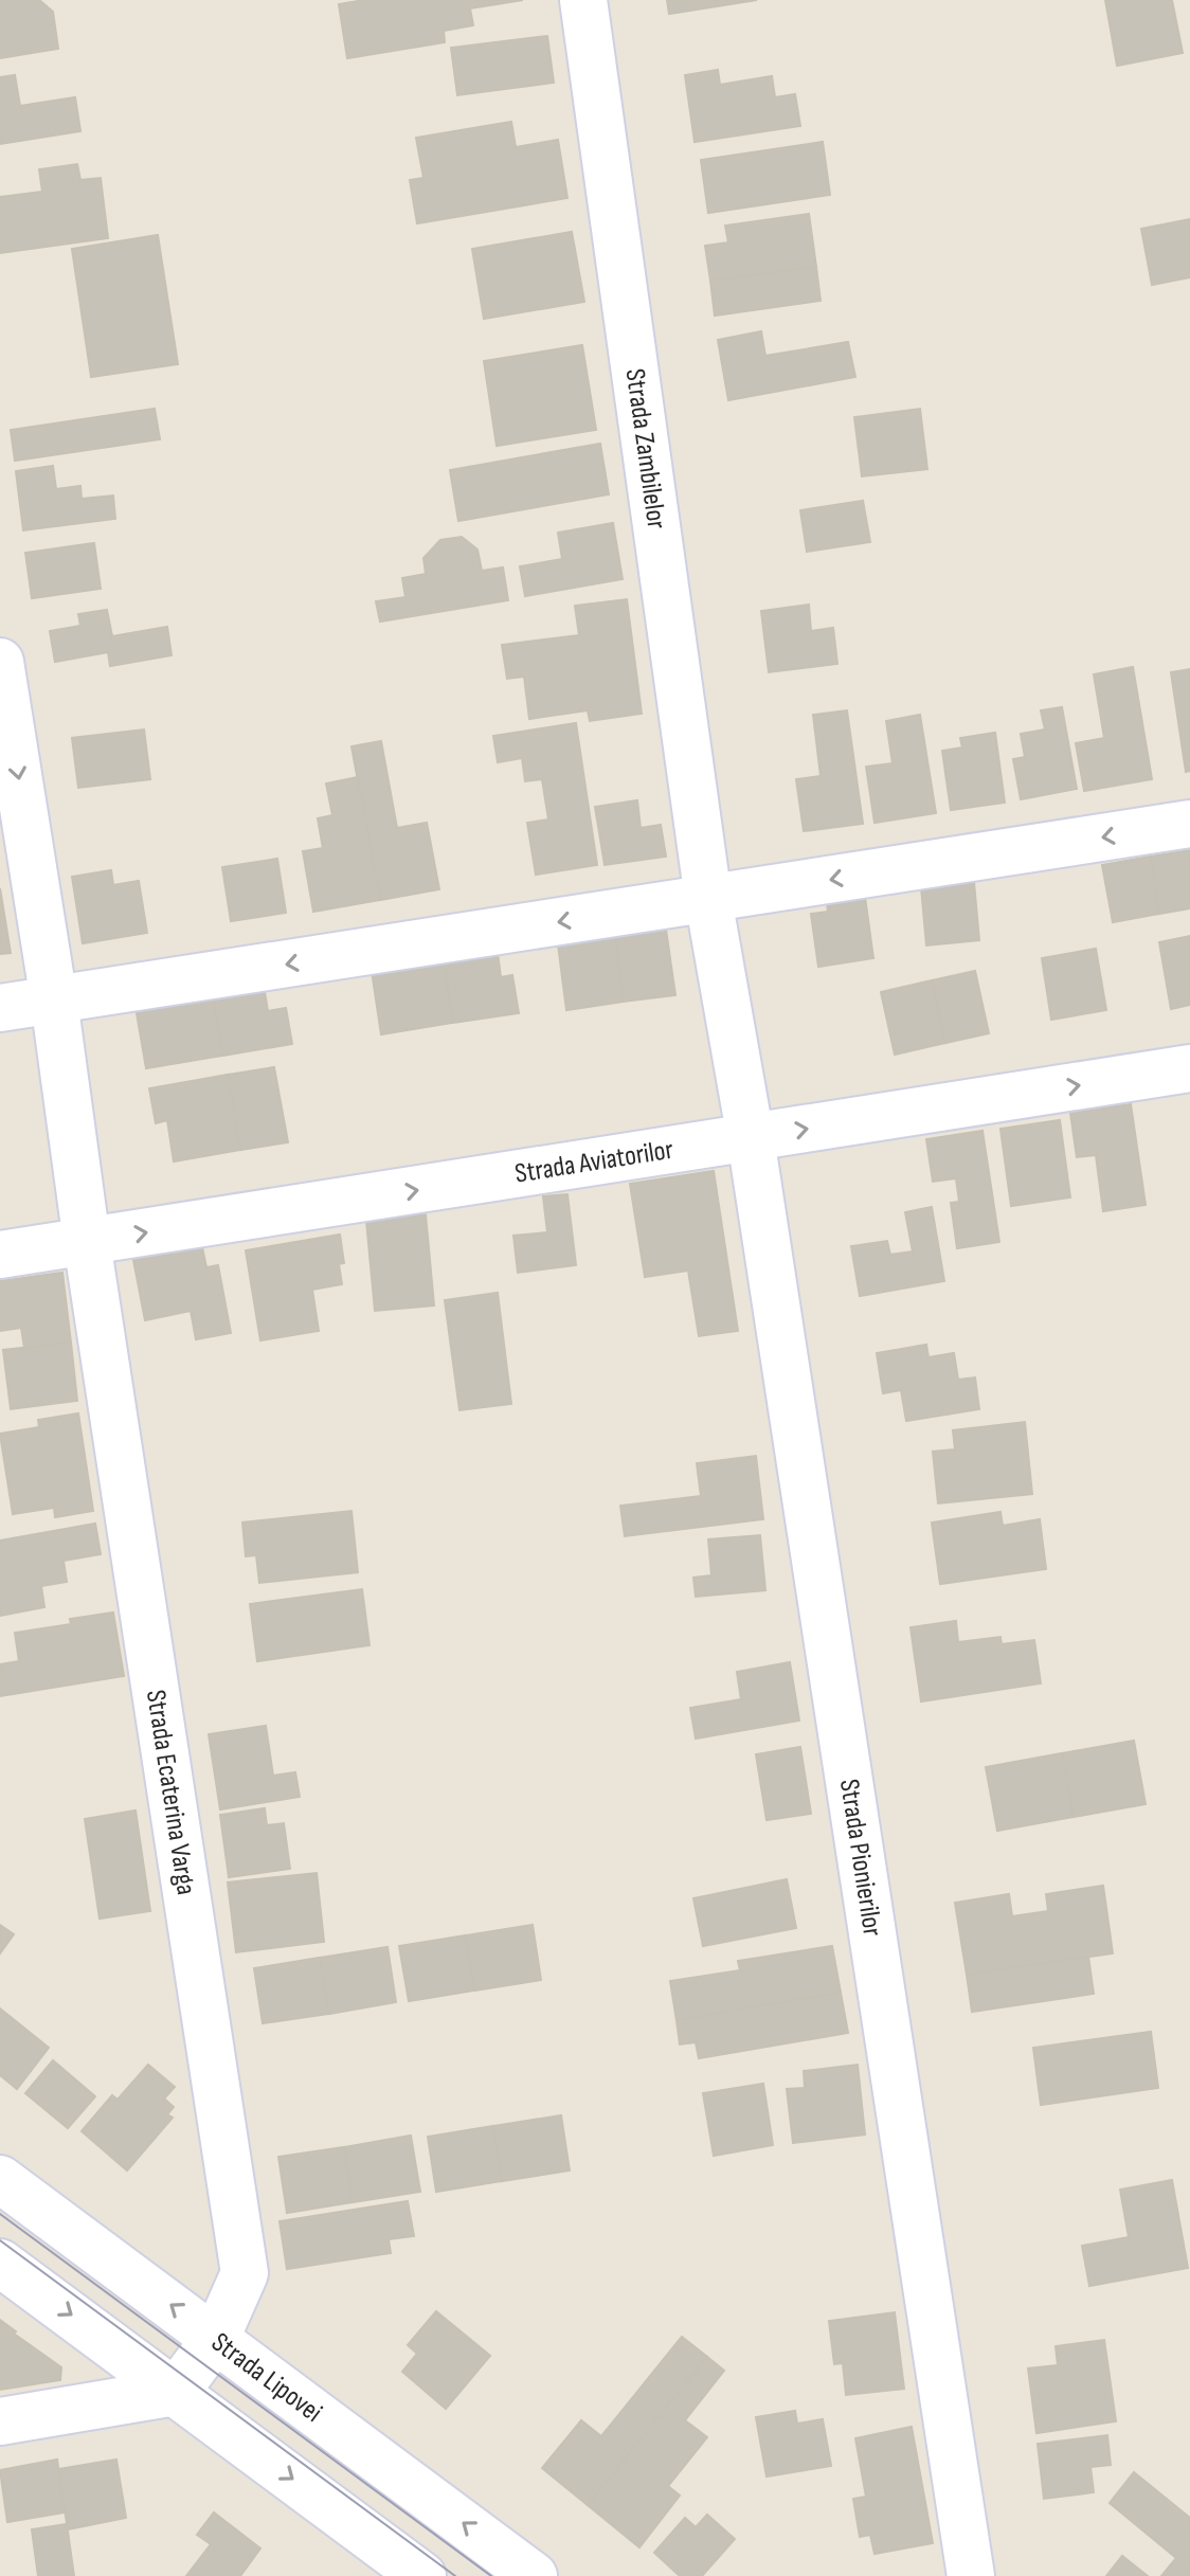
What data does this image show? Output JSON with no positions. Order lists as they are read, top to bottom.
{
  "streets": {
    "street": [
      "Strada Zambilelor",
      "Strada Aviatorilor",
      "Strada Ecaterina Varga",
      "Strada Pionierilor",
      "Strada Lipovei"
    ]
  },
  "crossings": [
    ["Strada Zambilelor", "Strada Aviatorilor"],
    ["Strada Zambilelor", "Strada Pionierilor"],
    ["Strada Aviatorilor", "Strada Ecaterina Varga"],
    ["Strada Aviatorilor", "Strada Pionierilor"],
    ["Strada Ecaterina Varga", "Strada Lipovei"]
  ]
}
